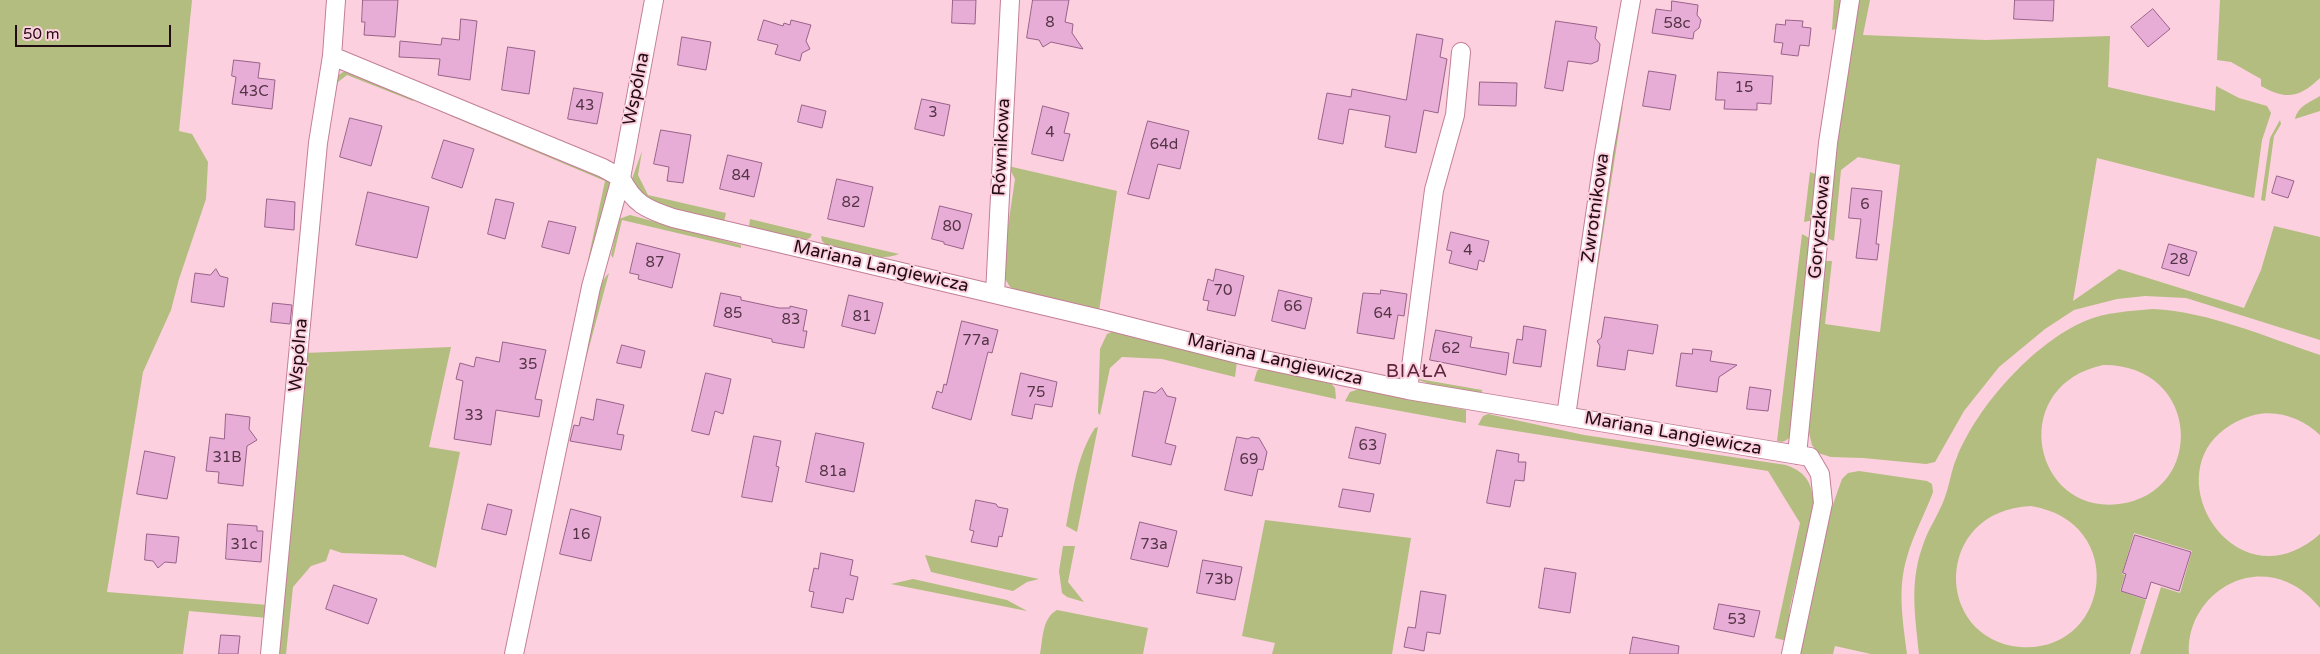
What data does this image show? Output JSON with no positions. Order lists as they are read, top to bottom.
{
  "streets": {
    "street": [
      "Wspólna",
      "Równikowa",
      "Zwrotnikowa",
      "Goryczkowa",
      "Mariana Langiewicza"
    ]
  },
  "crossings": [
    ["Wspólna", "Mariana Langiewicza"],
    ["Równikowa", "Mariana Langiewicza"],
    ["Zwrotnikowa", "Mariana Langiewicza"],
    ["Goryczkowa", "Mariana Langiewicza"]
  ],
  "districts": ["BIAŁA"],
  "house_numbers": [
    "8",
    "58c",
    "15",
    "43C",
    "43",
    "3",
    "4",
    "64d",
    "84",
    "82",
    "6",
    "80",
    "4",
    "28",
    "87",
    "70",
    "66",
    "85",
    "64",
    "81",
    "83",
    "77a",
    "62",
    "35",
    "75",
    "33",
    "63",
    "31B",
    "69",
    "81a",
    "16",
    "31c",
    "73a",
    "73b",
    "53"
  ],
  "scale_bar": "50 m"
}
